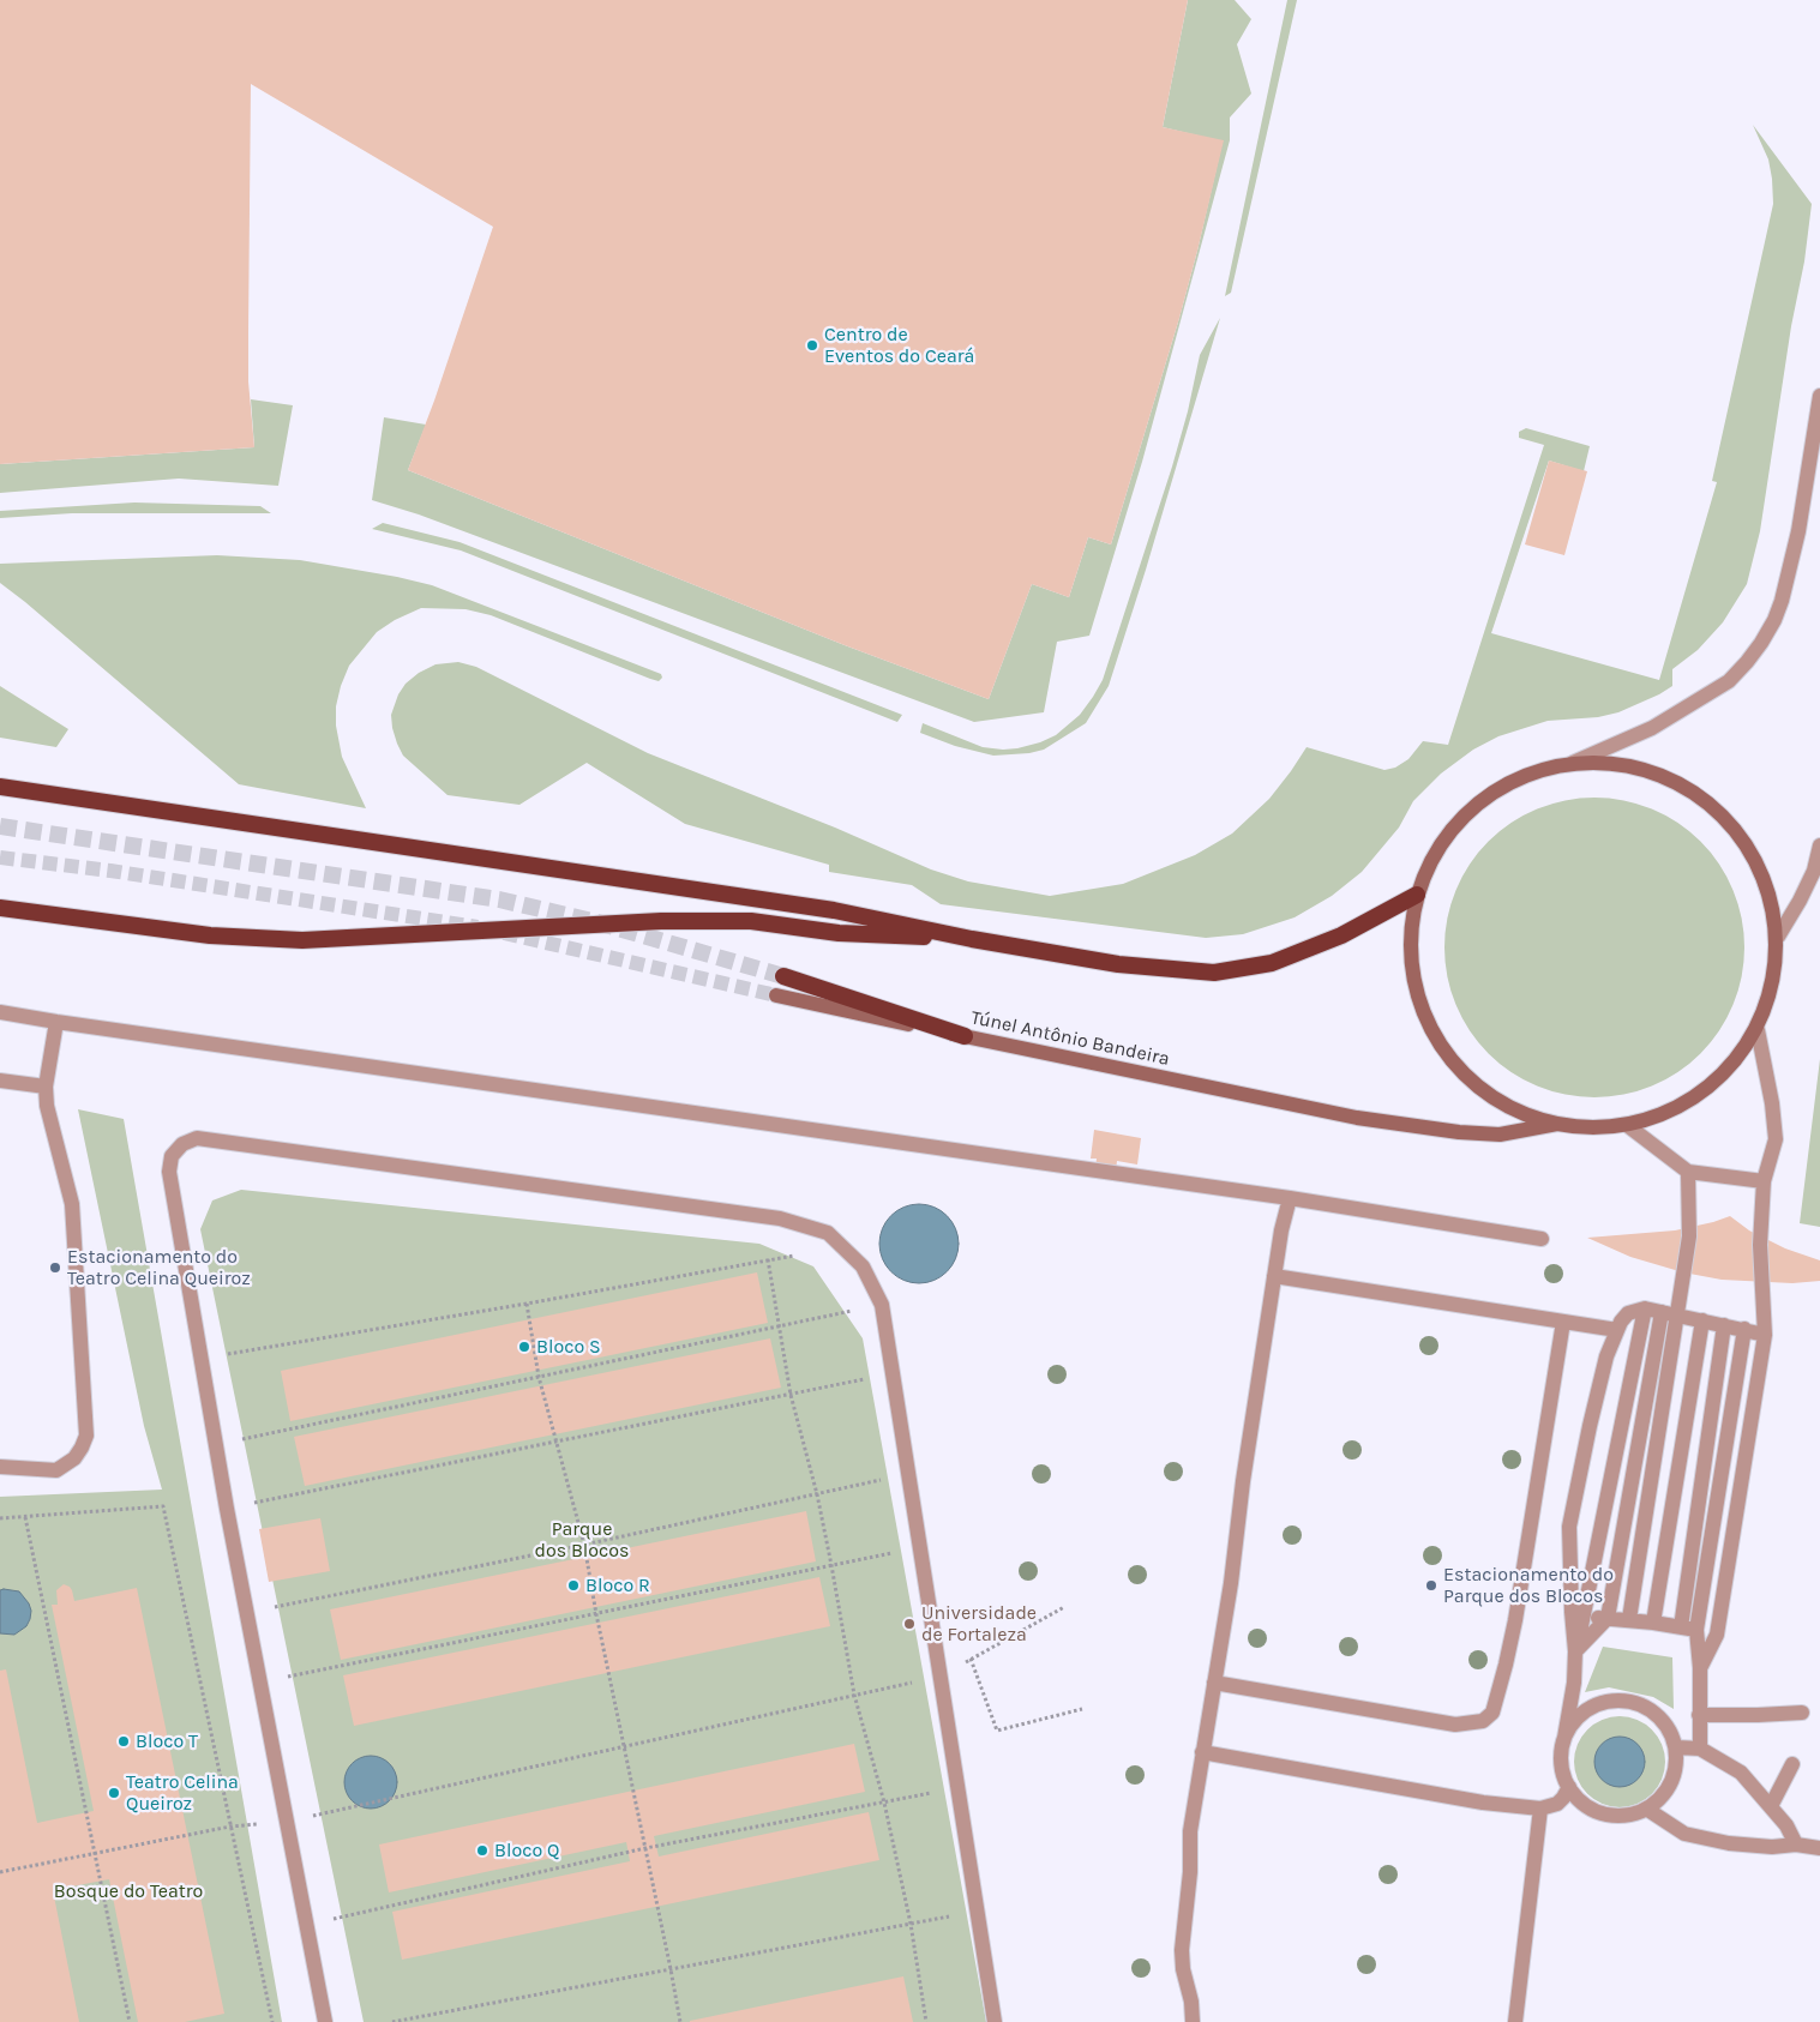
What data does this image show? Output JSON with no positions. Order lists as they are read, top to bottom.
{
  "streets": {
    "main road": ["Túnel Antônio Bandeira"]
  },
  "parks": ["Parque dos Blocos", "Bosque do Teatro"],
  "places": [
    "Centro de Eventos do Ceará",
    "Estacionamento do Teatro Celina Queiroz",
    "Bloco S",
    "Bloco R",
    "Estacionamento do Parque dos Blocos",
    "Universidade de Fortaleza",
    "Bloco T",
    "Teatro Celina Queiroz",
    "Bloco Q"
  ]
}
